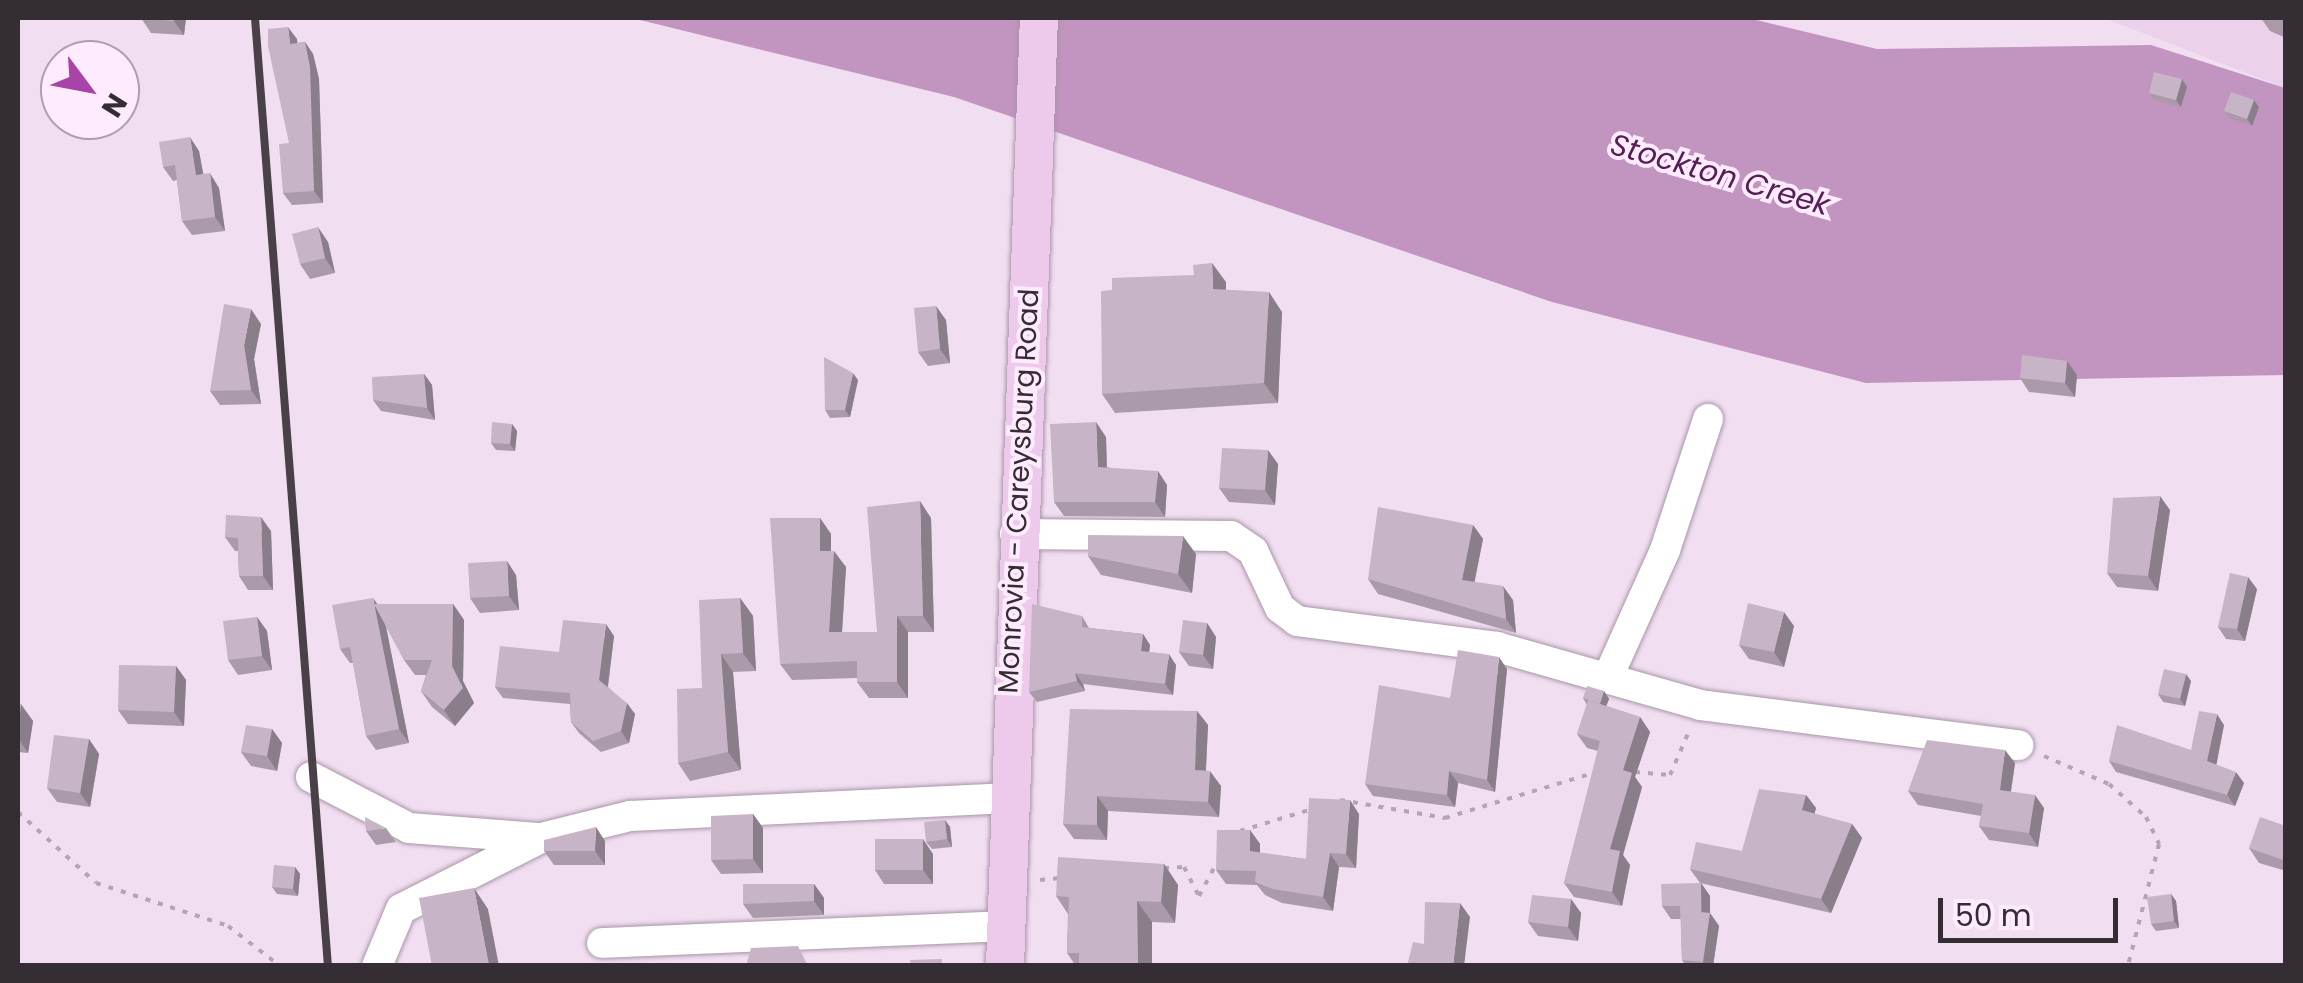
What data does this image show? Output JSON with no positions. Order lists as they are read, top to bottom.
{
  "streets": {
    "main road": ["Monrovia - Careysburg Road"]
  },
  "water": ["Stockton Creek"],
  "scale_bar": "50 m",
  "north": "bottom right"
}
